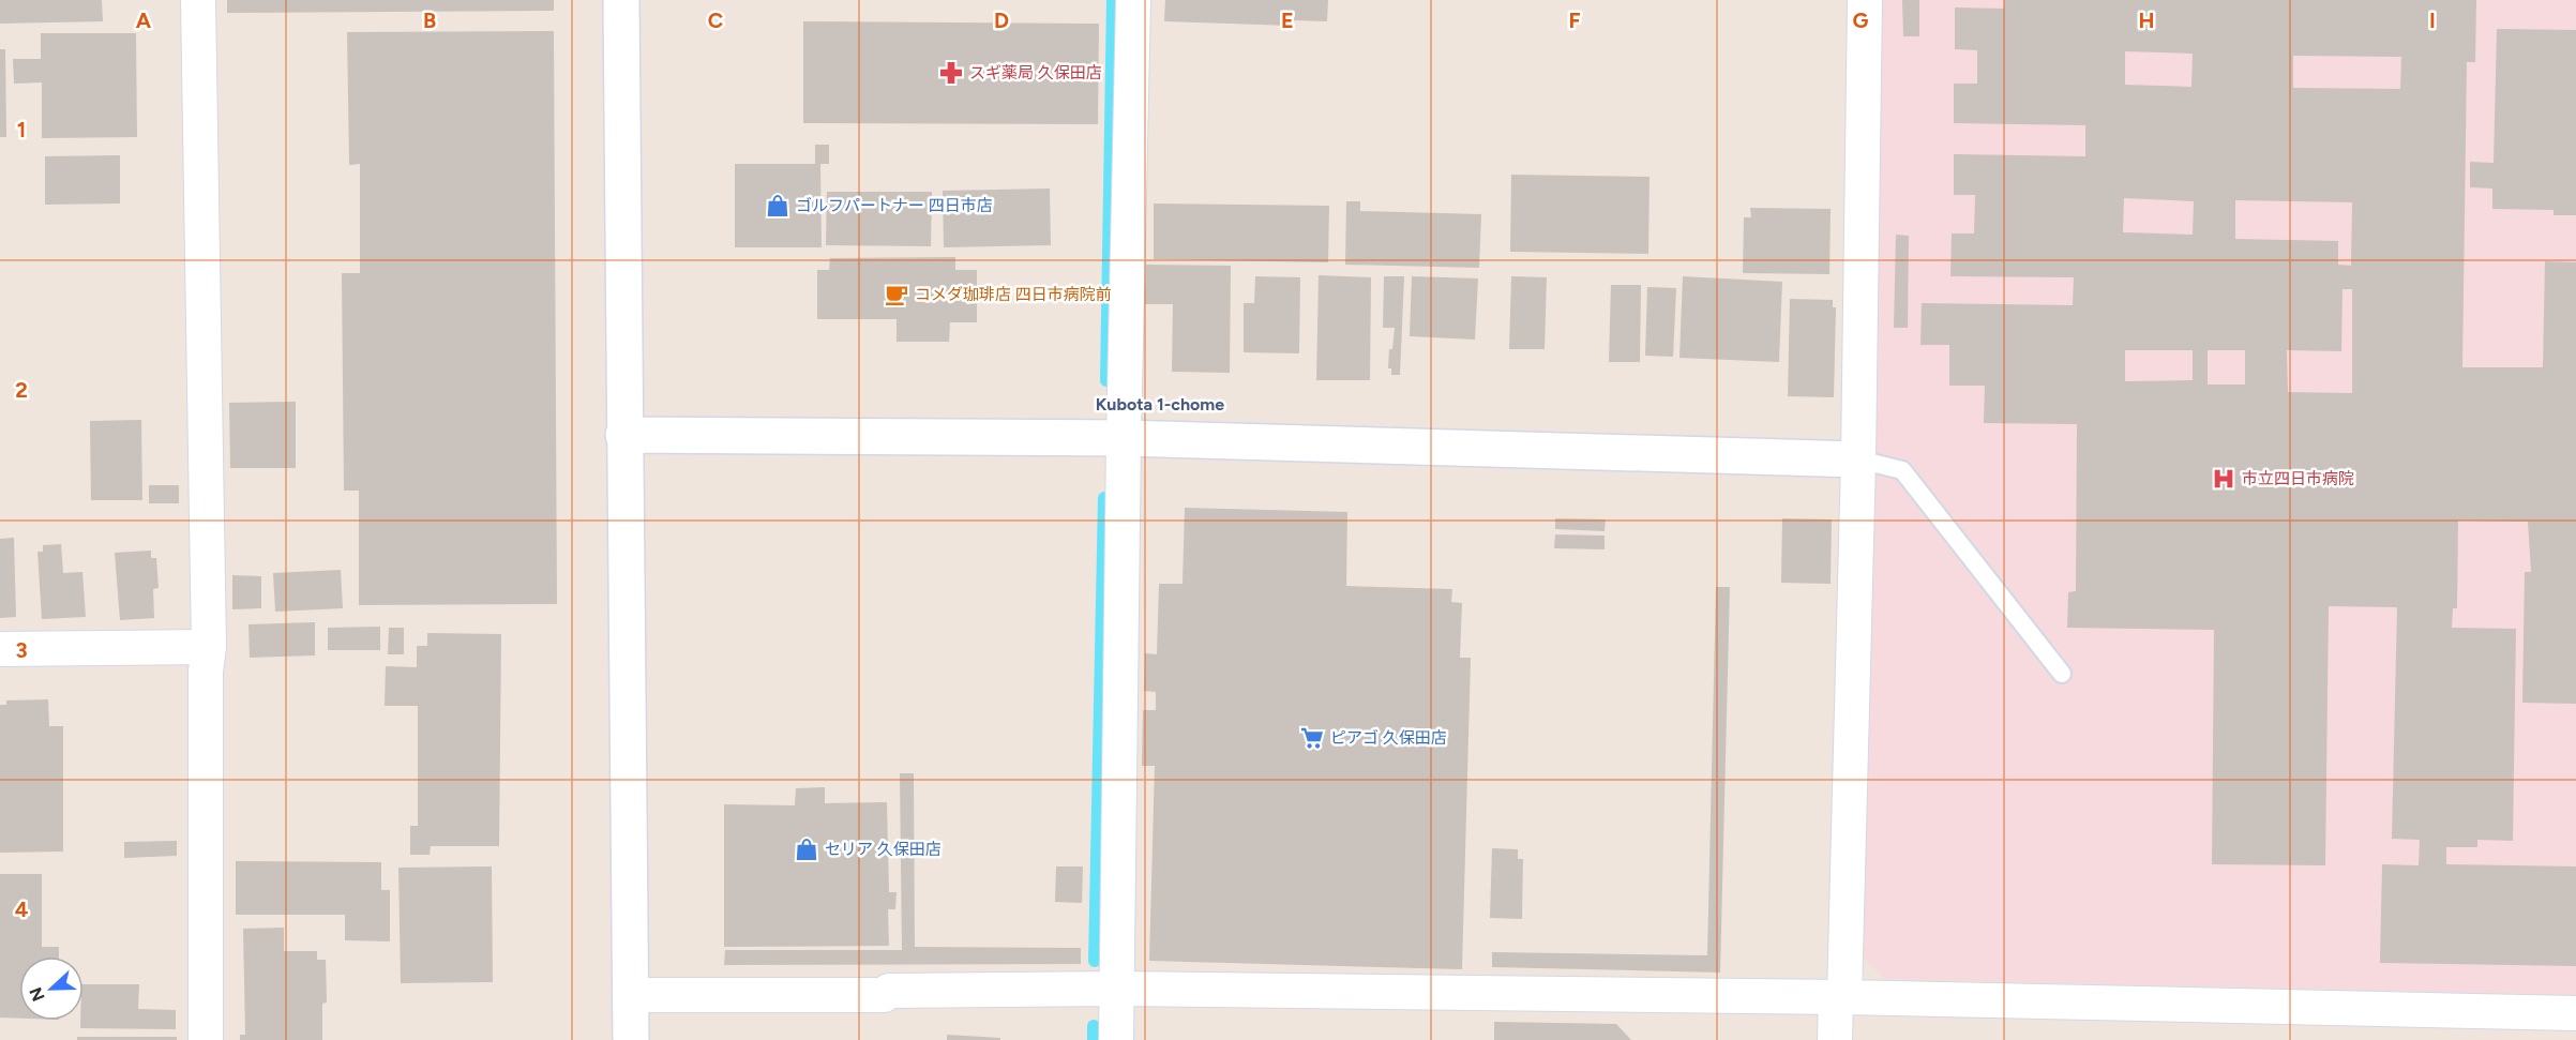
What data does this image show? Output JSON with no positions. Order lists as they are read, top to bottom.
{
  "districts": ["Kubota 1-chome"],
  "places": {
    "pharmacy": ["スギ薬局 久保田店"],
    "shop": ["ゴルフパートナー 四日市店", "セリア 久保田店"],
    "cafe": ["コメダ珈琲店 四日市病院前"],
    "hospital": ["市立四日市病院"],
    "supermarket": ["ピアゴ 久保田店"]
  },
  "north": "left",
  "grid": {
    "columns": [
      "A",
      "B",
      "C",
      "D",
      "E",
      "F",
      "G",
      "H",
      "I"
    ],
    "rows": [
      "1",
      "2",
      "3",
      "4"
    ]
  }
}
